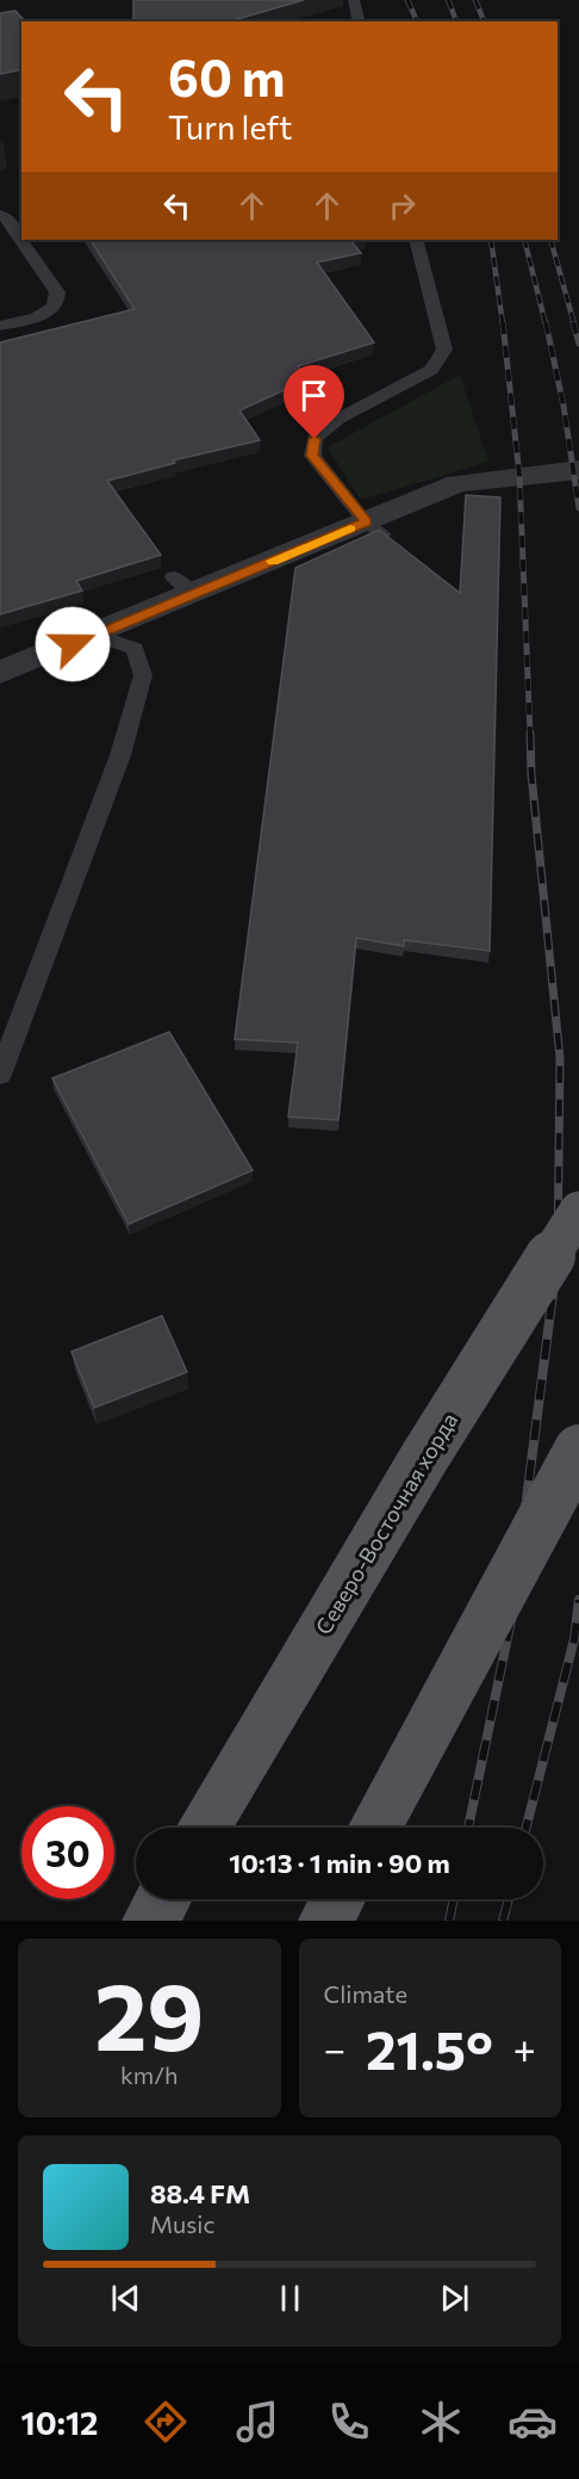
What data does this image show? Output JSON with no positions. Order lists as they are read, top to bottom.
{
  "streets": {
    "main road": ["Северо-Восточная хорда"]
  },
  "page": {
    "turn": ["60 m", "Turn left"],
    "limit": "30",
    "trip": "10:13 · 1 min · 90 m",
    "tile": [
      ["29", "km/h"],
      "Climate"
    ],
    "heat": ["−", "21.5°", "+"],
    "song": ["88.4 FM", "Music"],
    "tabs": "10:12"
  }
}
